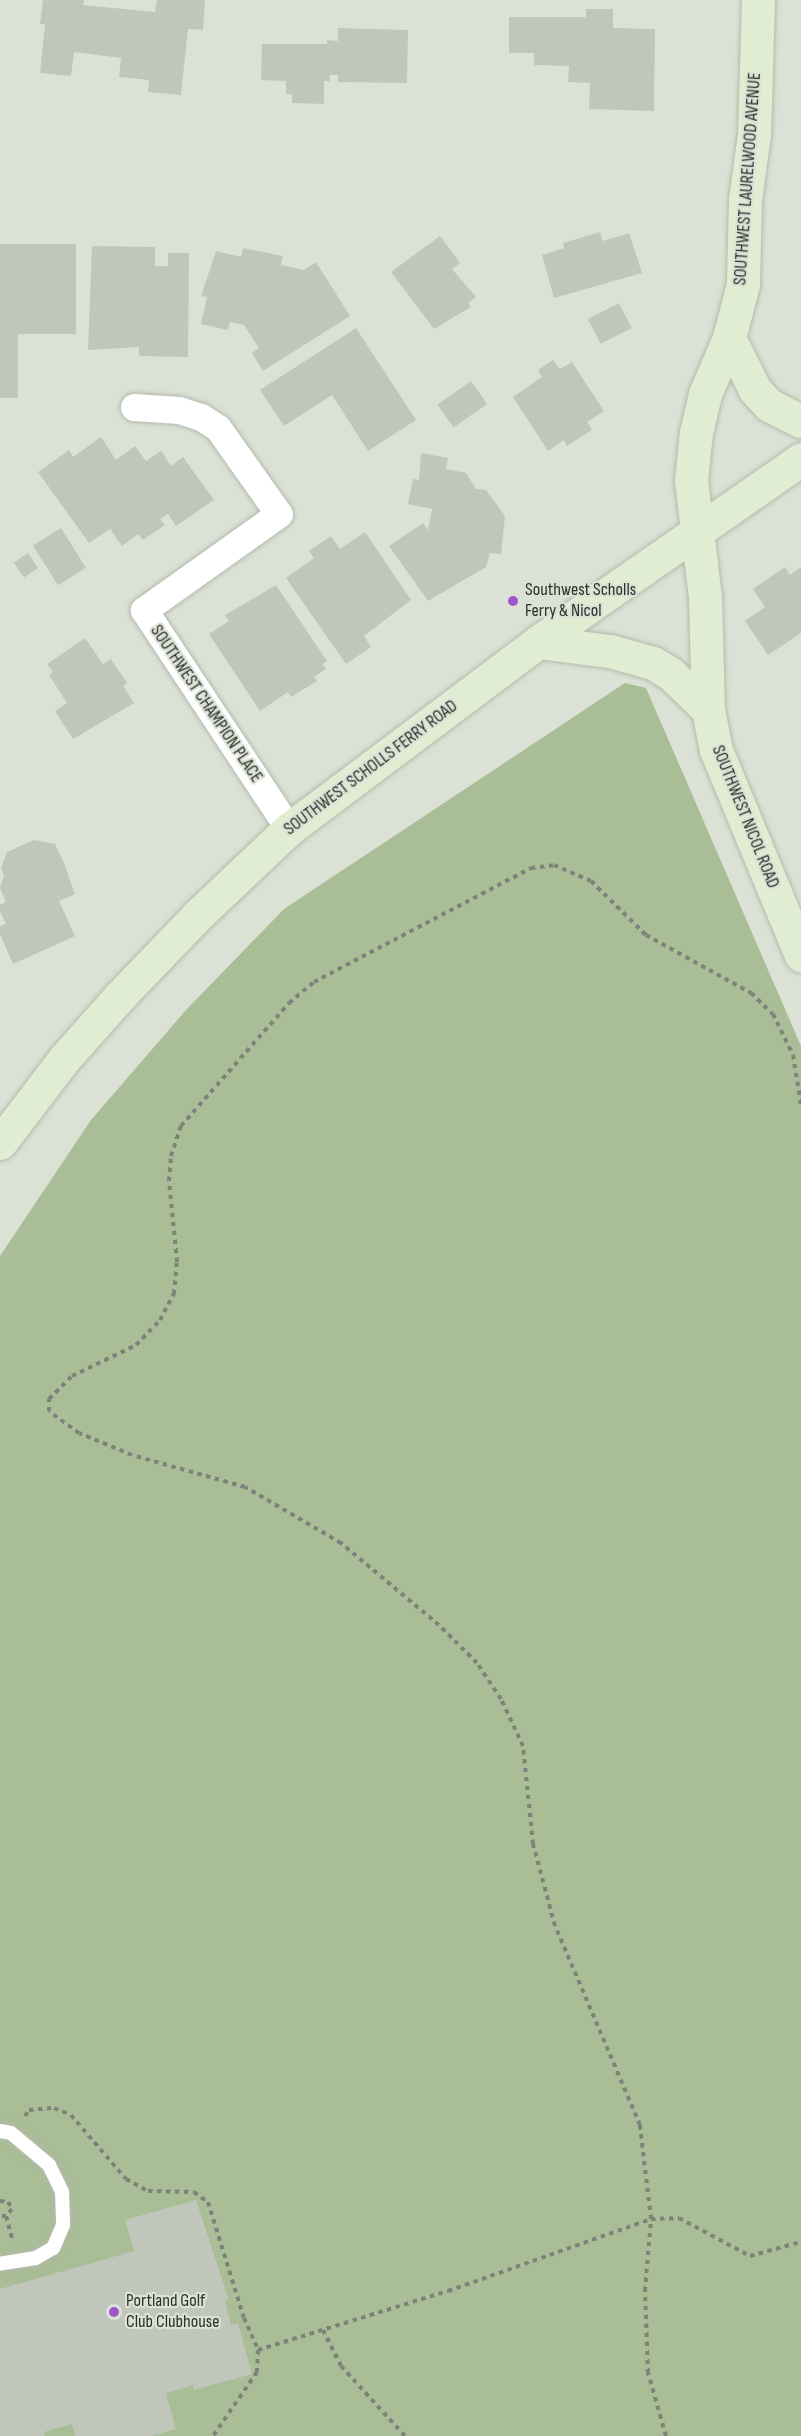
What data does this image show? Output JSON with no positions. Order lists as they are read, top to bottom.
{
  "streets": {
    "main road": ["SOUTHWEST LAURELWOOD AVENUE", "SOUTHWEST SCHOLLS FERRY ROAD", "SOUTHWEST NICOL ROAD"],
    "street": ["SOUTHWEST CHAMPION PLACE"]
  },
  "crossings": [
    ["SOUTHWEST LAURELWOOD AVENUE", "SOUTHWEST SCHOLLS FERRY ROAD"],
    ["SOUTHWEST LAURELWOOD AVENUE", "SOUTHWEST NICOL ROAD"],
    ["SOUTHWEST CHAMPION PLACE", "SOUTHWEST SCHOLLS FERRY ROAD"],
    ["SOUTHWEST SCHOLLS FERRY ROAD", "SOUTHWEST NICOL ROAD"]
  ],
  "places": ["Southwest Scholls Ferry & Nicol", "Portland Golf Club Clubhouse"]
}
